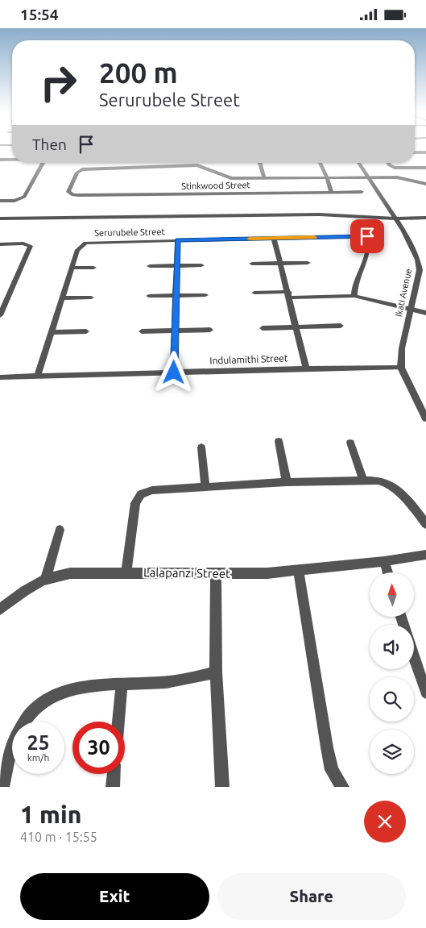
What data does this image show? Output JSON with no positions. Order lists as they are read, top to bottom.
{
  "streets": {
    "street": [
      "Stinkwood Street",
      "Serurubele Street",
      "Ikati Avenue",
      "Indulamithi Street",
      "Lalapanzi Street"
    ]
  },
  "crossings": [
    ["Serurubele Street", "Indulamithi Street"],
    ["Ikati Avenue", "Indulamithi Street"]
  ],
  "north": "top",
  "page": {
    "status": "15:54",
    "turn": ["200 m", "Serurubele Street"],
    "then": "Then",
    "speed": "25 km/h",
    "limit": "30",
    "heading": ["1 min", "410 m · 15:55"],
    "buttons": ["Exit", "Share"]
  }
}
